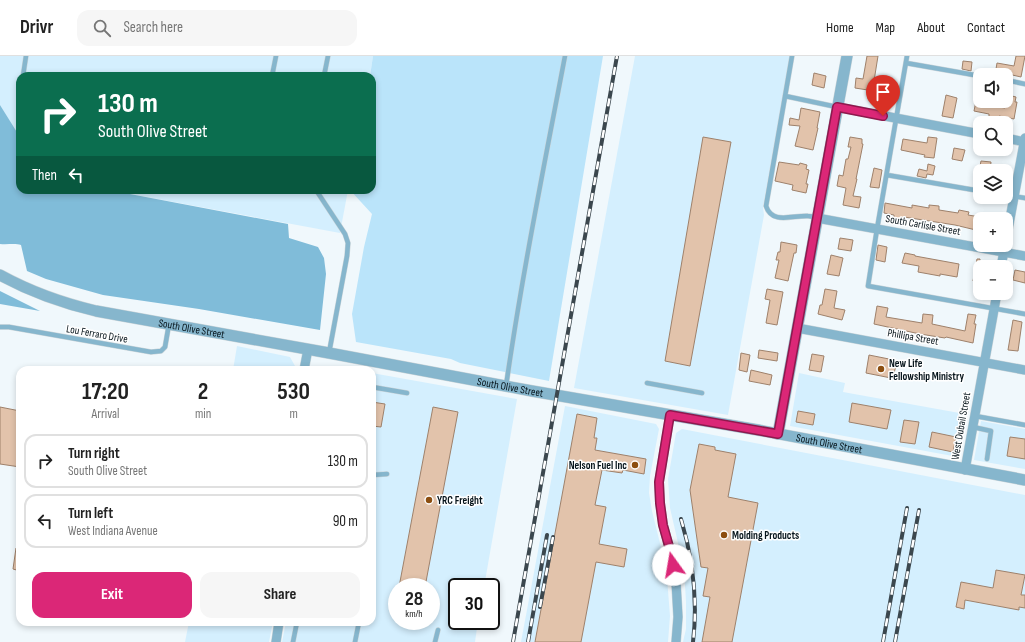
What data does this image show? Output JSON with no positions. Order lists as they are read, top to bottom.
{
  "streets": {
    "street": [
      "South Carlisle Street",
      "South Olive Street",
      "Phillipa Street",
      "West Dubail Street"
    ],
    "lane": ["Lou Ferraro Drive"]
  },
  "crossings": [
    ["South Olive Street", "Lou Ferraro Drive"],
    ["South Olive Street", "West Dubail Street"],
    ["Phillipa Street", "West Dubail Street"]
  ],
  "places": [
    "New Life Fellowship Ministry",
    "Nelson Fuel Inc",
    "YRC Freight",
    "Molding Products"
  ],
  "page": {
    "header": "Drivr",
    "search": "Search here",
    "nav": [
      "Home",
      "Map",
      "About",
      "Contact"
    ],
    "map_buttons": ["+", "−"],
    "turn": ["130 m", "South Olive Street"],
    "then": "Then",
    "eta": [
      "17:20",
      "Arrival",
      "2",
      "min",
      "530",
      "m"
    ],
    "list": [
      {
        "name": "Turn right",
        "note": "South Olive Street",
        "value": "130 m"
      },
      {
        "name": "Turn left",
        "note": "West Indiana Avenue",
        "value": "90 m"
      }
    ],
    "buttons": ["Exit", "Share"],
    "speed": "28 km/h",
    "limit": "30"
  }
}
